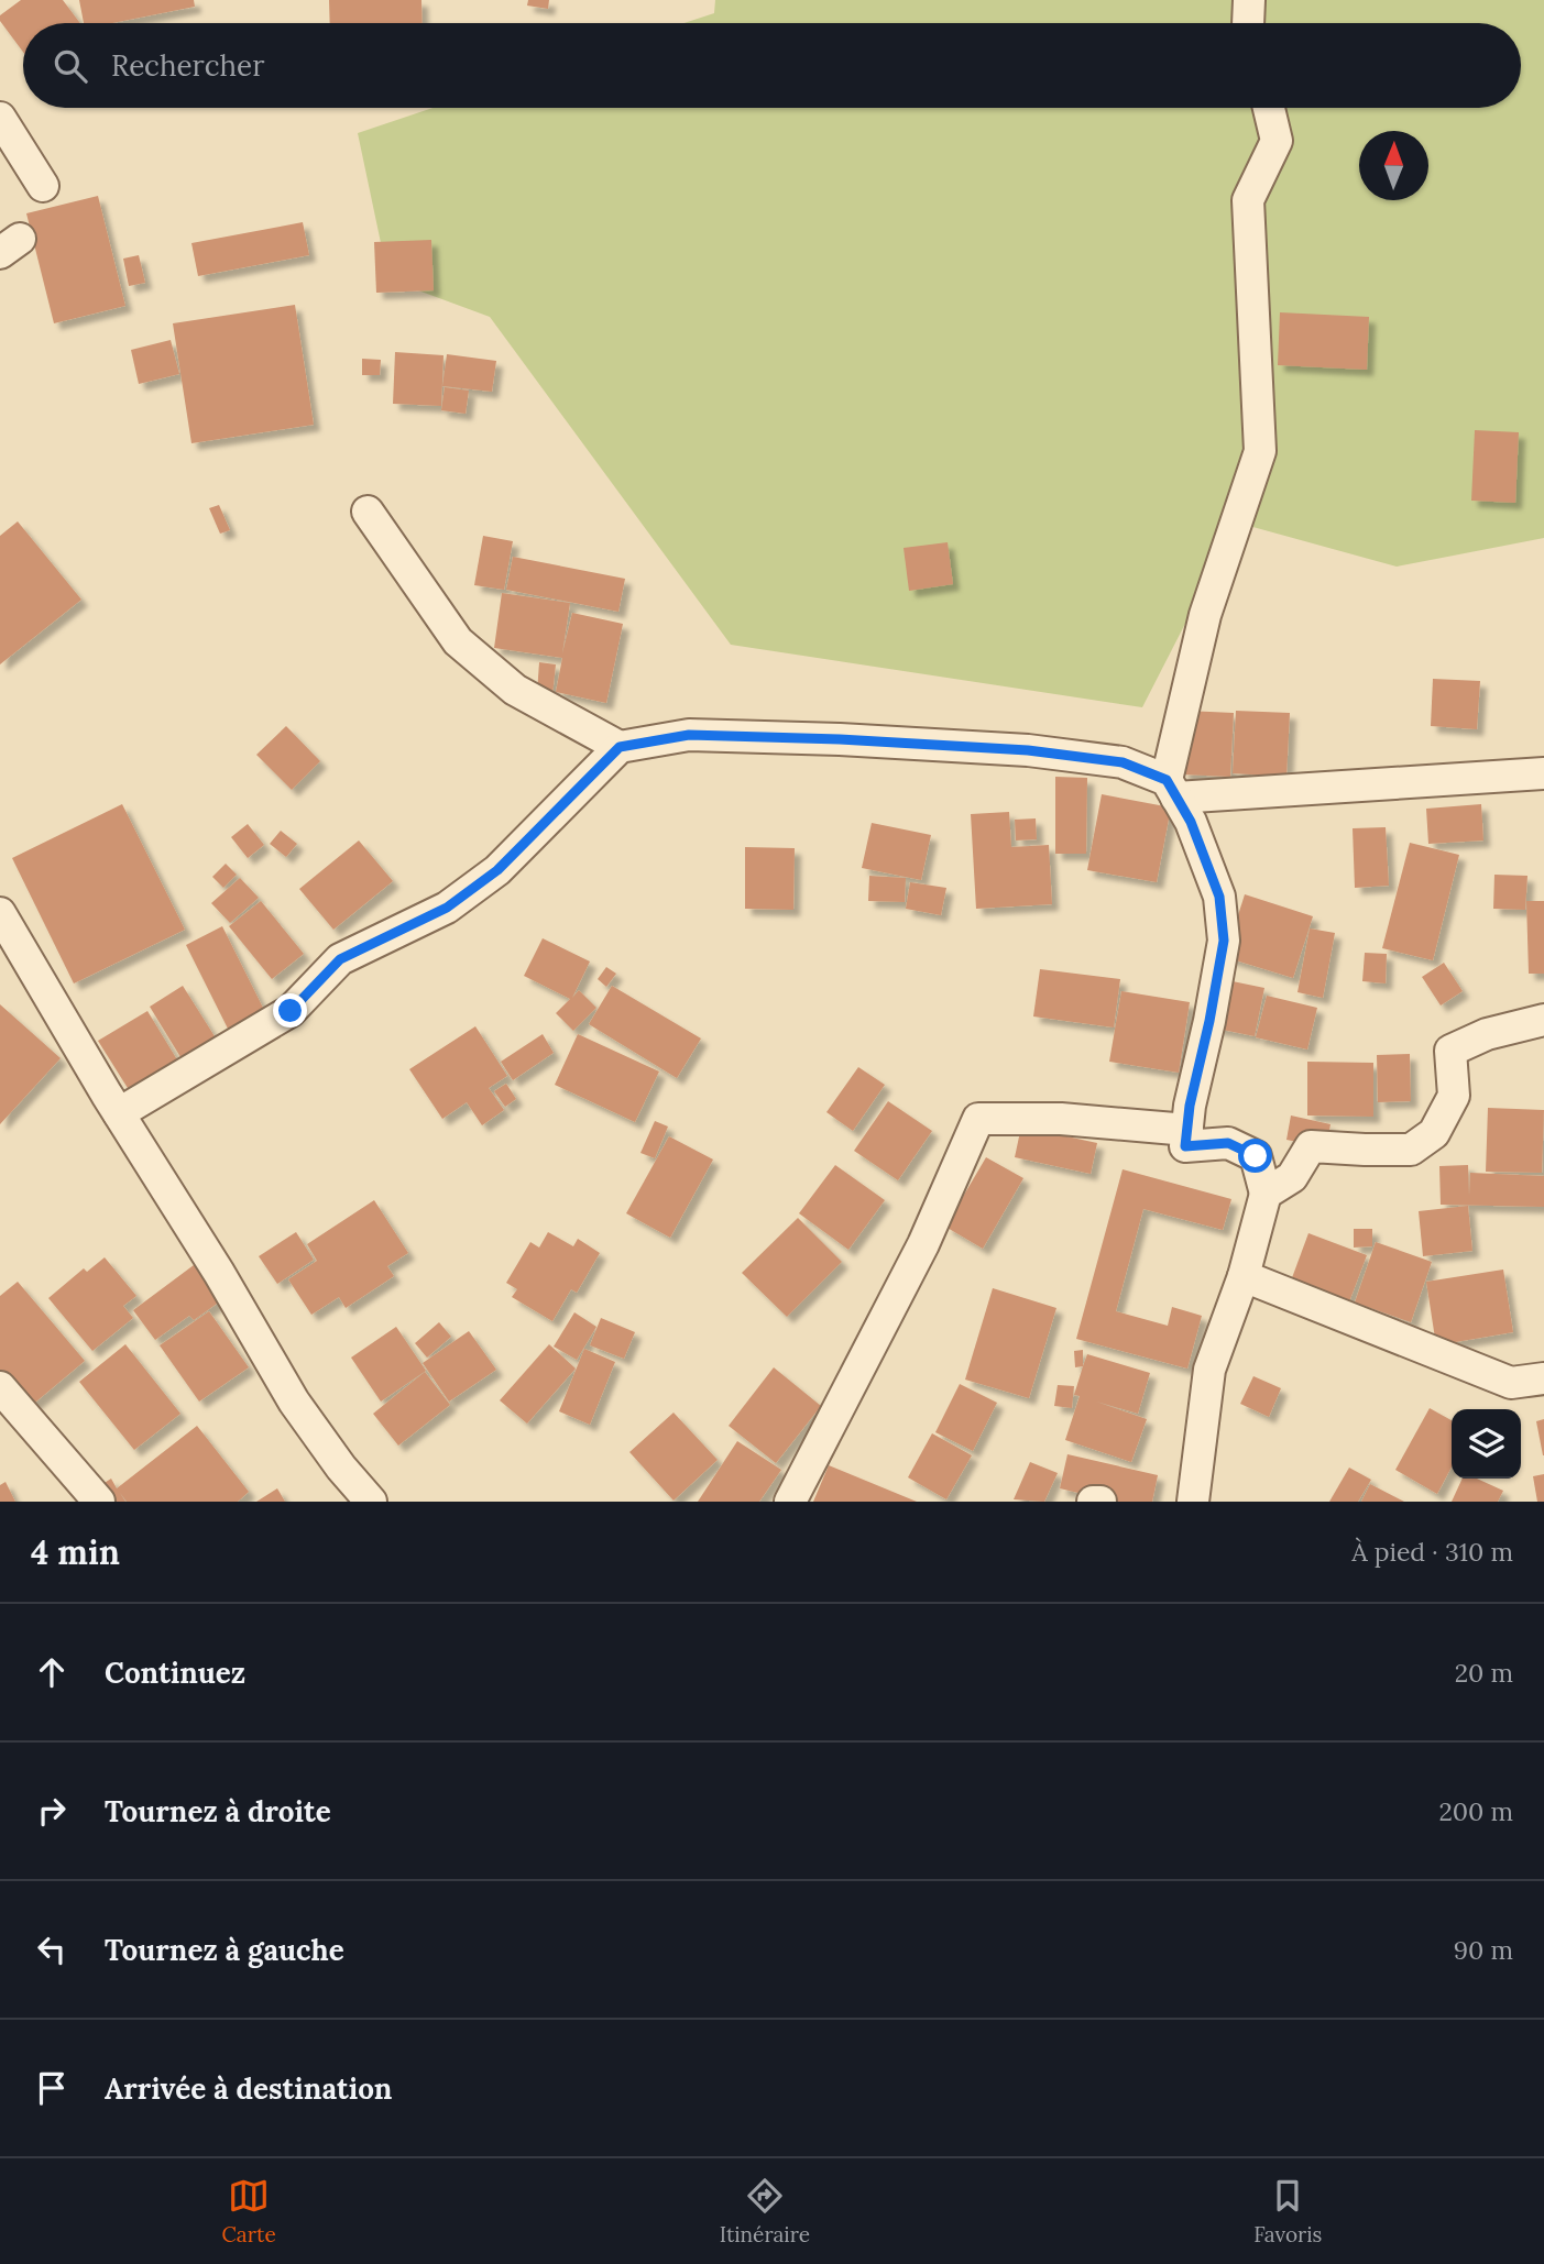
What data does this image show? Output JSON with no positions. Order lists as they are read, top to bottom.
{
  "north": "top",
  "page": {
    "search": "Rechercher",
    "heading": ["4 min", "À pied · 310 m"],
    "list": [
      ["Continuez", "20 m"],
      ["Tournez à droite", "200 m"],
      ["Tournez à gauche", "90 m"],
      "Arrivée à destination"
    ],
    "nav": ["Carte", "Itinéraire", "Favoris"]
  }
}
